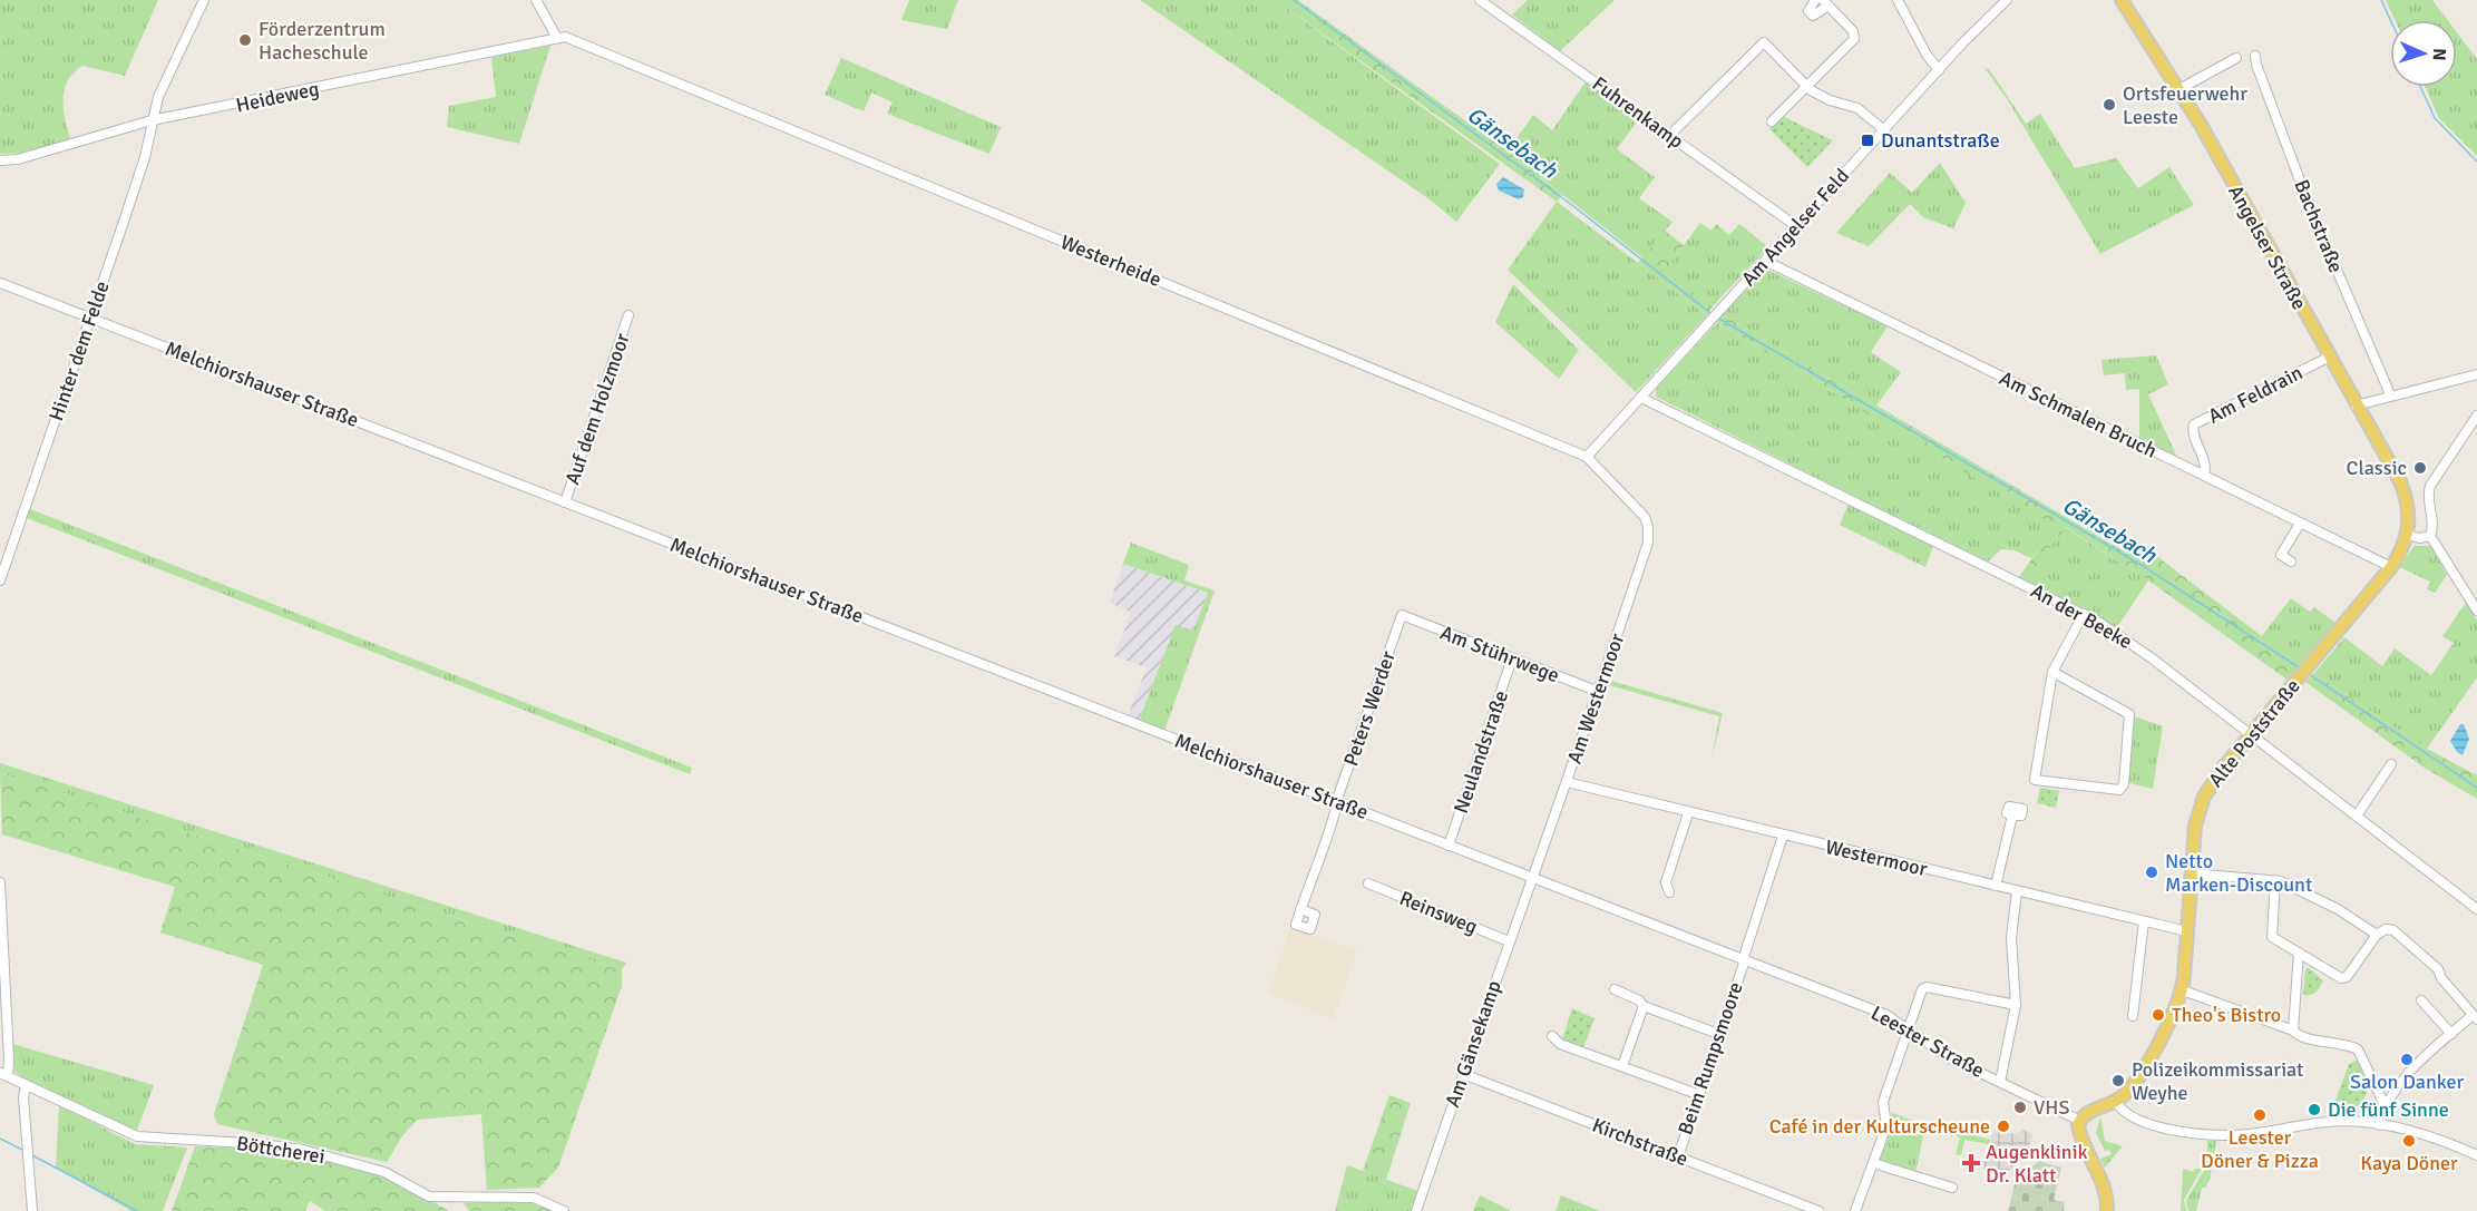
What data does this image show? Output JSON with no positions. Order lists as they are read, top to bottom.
{
  "streets": {
    "main road": ["Angelser Straße", "Alte Poststraße"],
    "street": [
      "Heideweg",
      "Fuhrenkamp",
      "Bachstraße",
      "Am Angelser Feld",
      "Westerheide",
      "Hinter dem Felde",
      "Melchiorshauser Straße",
      "Am Feldrain",
      "Auf dem Holzmoor",
      "Am Schmalen Bruch",
      "An der Beeke",
      "Am Stührwege",
      "Am Westermoor",
      "Peters Werder",
      "Neulandstraße",
      "Westermoor",
      "Reinsweg",
      "Leester Straße",
      "Am Gänsekamp",
      "Beim Rumpsmoore",
      "Kirchstraße",
      "Böttcherei"
    ]
  },
  "crossings": [
    ["Heideweg", "Westerheide"],
    ["Heideweg", "Hinter dem Felde"],
    ["Fuhrenkamp", "Am Angelser Feld"],
    ["Am Angelser Feld", "Westerheide"],
    ["Am Angelser Feld", "Am Schmalen Bruch"],
    ["Am Angelser Feld", "An der Beeke"],
    ["Angelser Straße", "Am Feldrain"],
    ["Angelser Straße", "Alte Poststraße"],
    ["Westerheide", "Am Westermoor"],
    ["Hinter dem Felde", "Melchiorshauser Straße"],
    ["Melchiorshauser Straße", "Auf dem Holzmoor"],
    ["Melchiorshauser Straße", "Am Westermoor"],
    ["Melchiorshauser Straße", "Peters Werder"],
    ["Melchiorshauser Straße", "Neulandstraße"],
    ["Melchiorshauser Straße", "Leester Straße"],
    ["Melchiorshauser Straße", "Am Gänsekamp"],
    ["Am Feldrain", "Am Schmalen Bruch"],
    ["Am Schmalen Bruch", "Alte Poststraße"],
    ["An der Beeke", "Alte Poststraße"],
    ["Am Stührwege", "Am Westermoor"],
    ["Am Stührwege", "Peters Werder"],
    ["Am Stührwege", "Neulandstraße"],
    ["Am Westermoor", "Westermoor"],
    ["Am Westermoor", "Leester Straße"],
    ["Am Westermoor", "Am Gänsekamp"],
    ["Alte Poststraße", "Westermoor"],
    ["Westermoor", "Beim Rumpsmoore"],
    ["Reinsweg", "Am Gänsekamp"],
    ["Leester Straße", "Am Gänsekamp"],
    ["Leester Straße", "Beim Rumpsmoore"],
    ["Am Gänsekamp", "Kirchstraße"],
    ["Beim Rumpsmoore", "Kirchstraße"]
  ],
  "water": ["Gänsebach"],
  "places": {
    "other": [
      "Förderzentrum Hacheschule",
      "Ortsfeuerwehr Leeste",
      "Classic",
      "Netto Marken-Discount",
      "Theo's Bistro",
      "Salon Danker",
      "Polizeikommissariat Weyhe",
      "VHS",
      "Die fünf Sinne",
      "Leester Döner & Pizza",
      "Café in der Kulturscheune",
      "Kaya Döner"
    ],
    "transit": ["Dunantstraße"],
    "health": ["Augenklinik Dr. Klatt"]
  },
  "north": "right"
}
